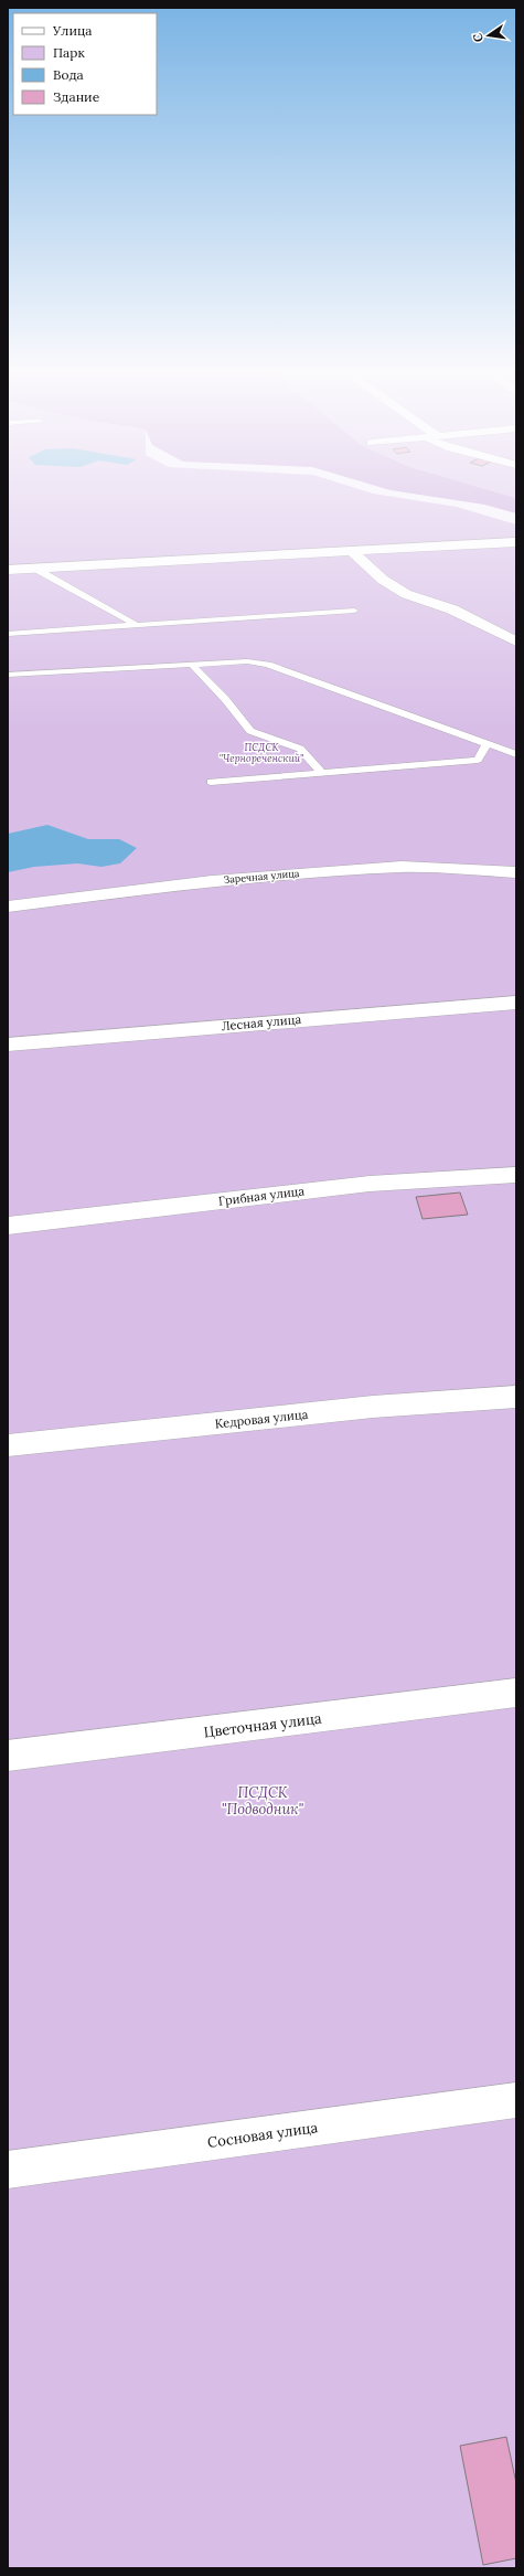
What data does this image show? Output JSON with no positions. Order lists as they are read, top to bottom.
{
  "streets": {
    "street": [
      "Заречная улица",
      "Лесная улица",
      "Грибная улица",
      "Кедровая улица",
      "Цветочная улица",
      "Сосновая улица"
    ]
  },
  "parks": ["ПСДСК \"Чернореченский\"", "ПСДСК \"Подводник\""],
  "legend": [
    "Улица",
    "Парк",
    "Вода",
    "Здание"
  ],
  "north": "left"
}
